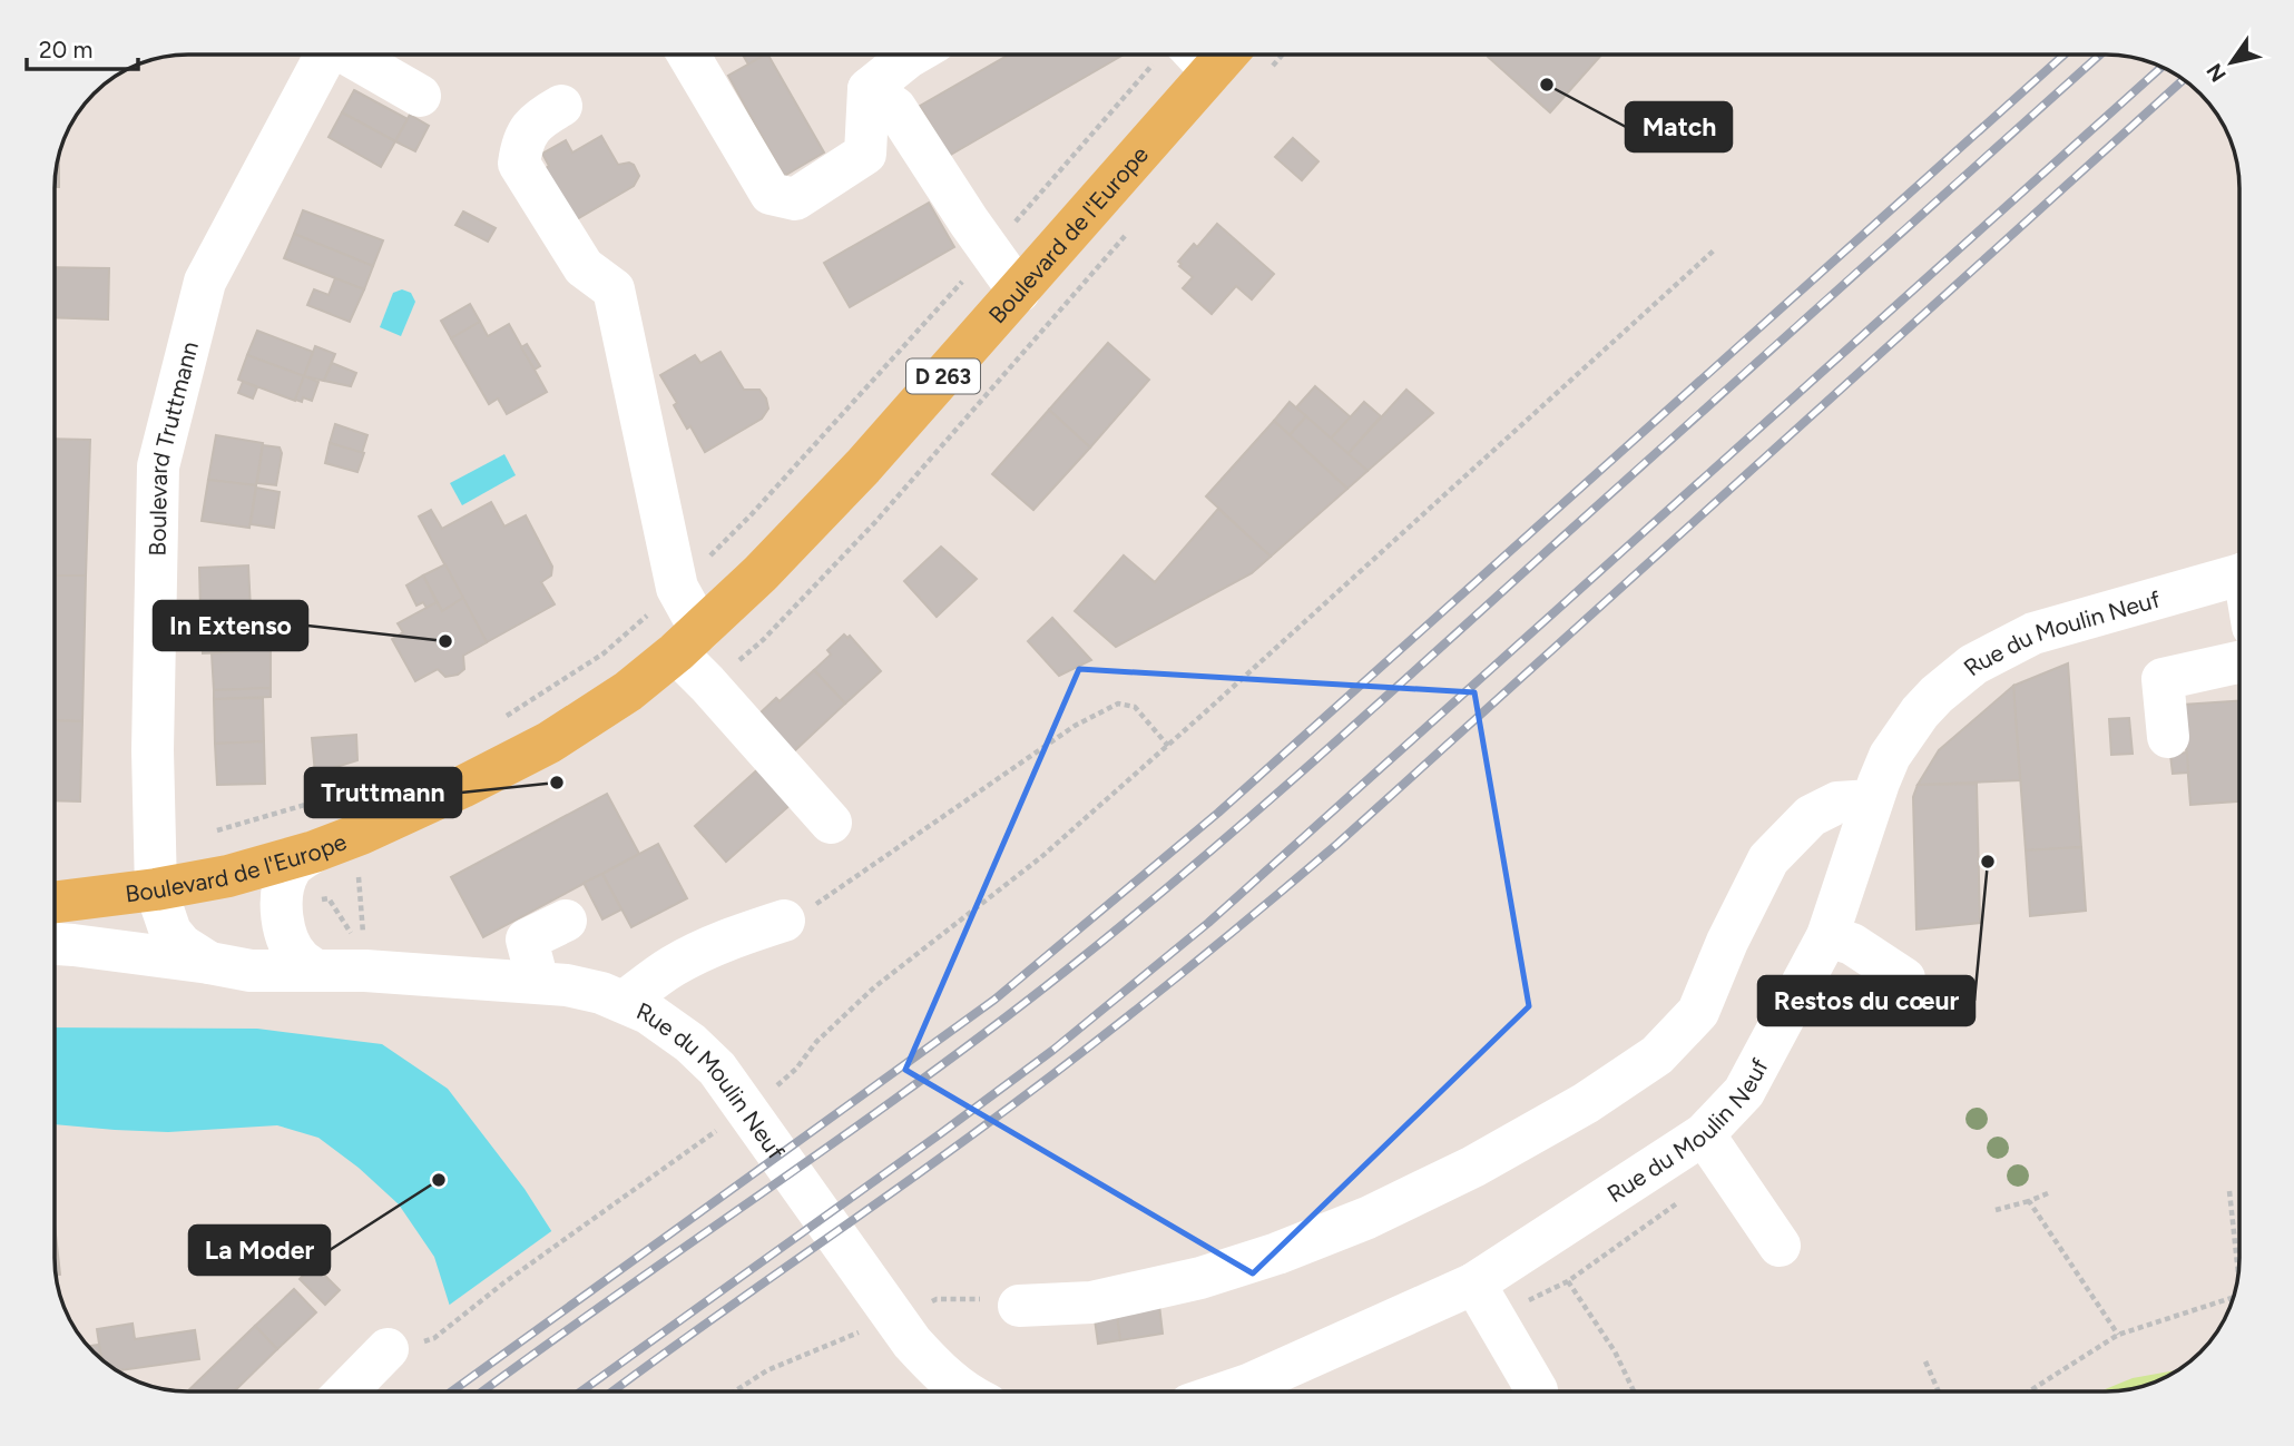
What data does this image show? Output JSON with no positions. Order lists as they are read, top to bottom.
{
  "streets": {
    "main road": ["Boulevard de l'Europe", "D 263"],
    "street": ["Boulevard Truttmann", "Rue du Moulin Neuf"]
  },
  "crossings": [
    ["Boulevard de l'Europe", "Boulevard Truttmann"],
    ["Boulevard de l'Europe", "Rue du Moulin Neuf"],
    ["Boulevard Truttmann", "Rue du Moulin Neuf"]
  ],
  "places": [
    "Match",
    "In Extenso",
    "Truttmann",
    "Restos du cœur",
    "La Moder"
  ],
  "scale_bar": "20 m",
  "north": "bottom left"
}
